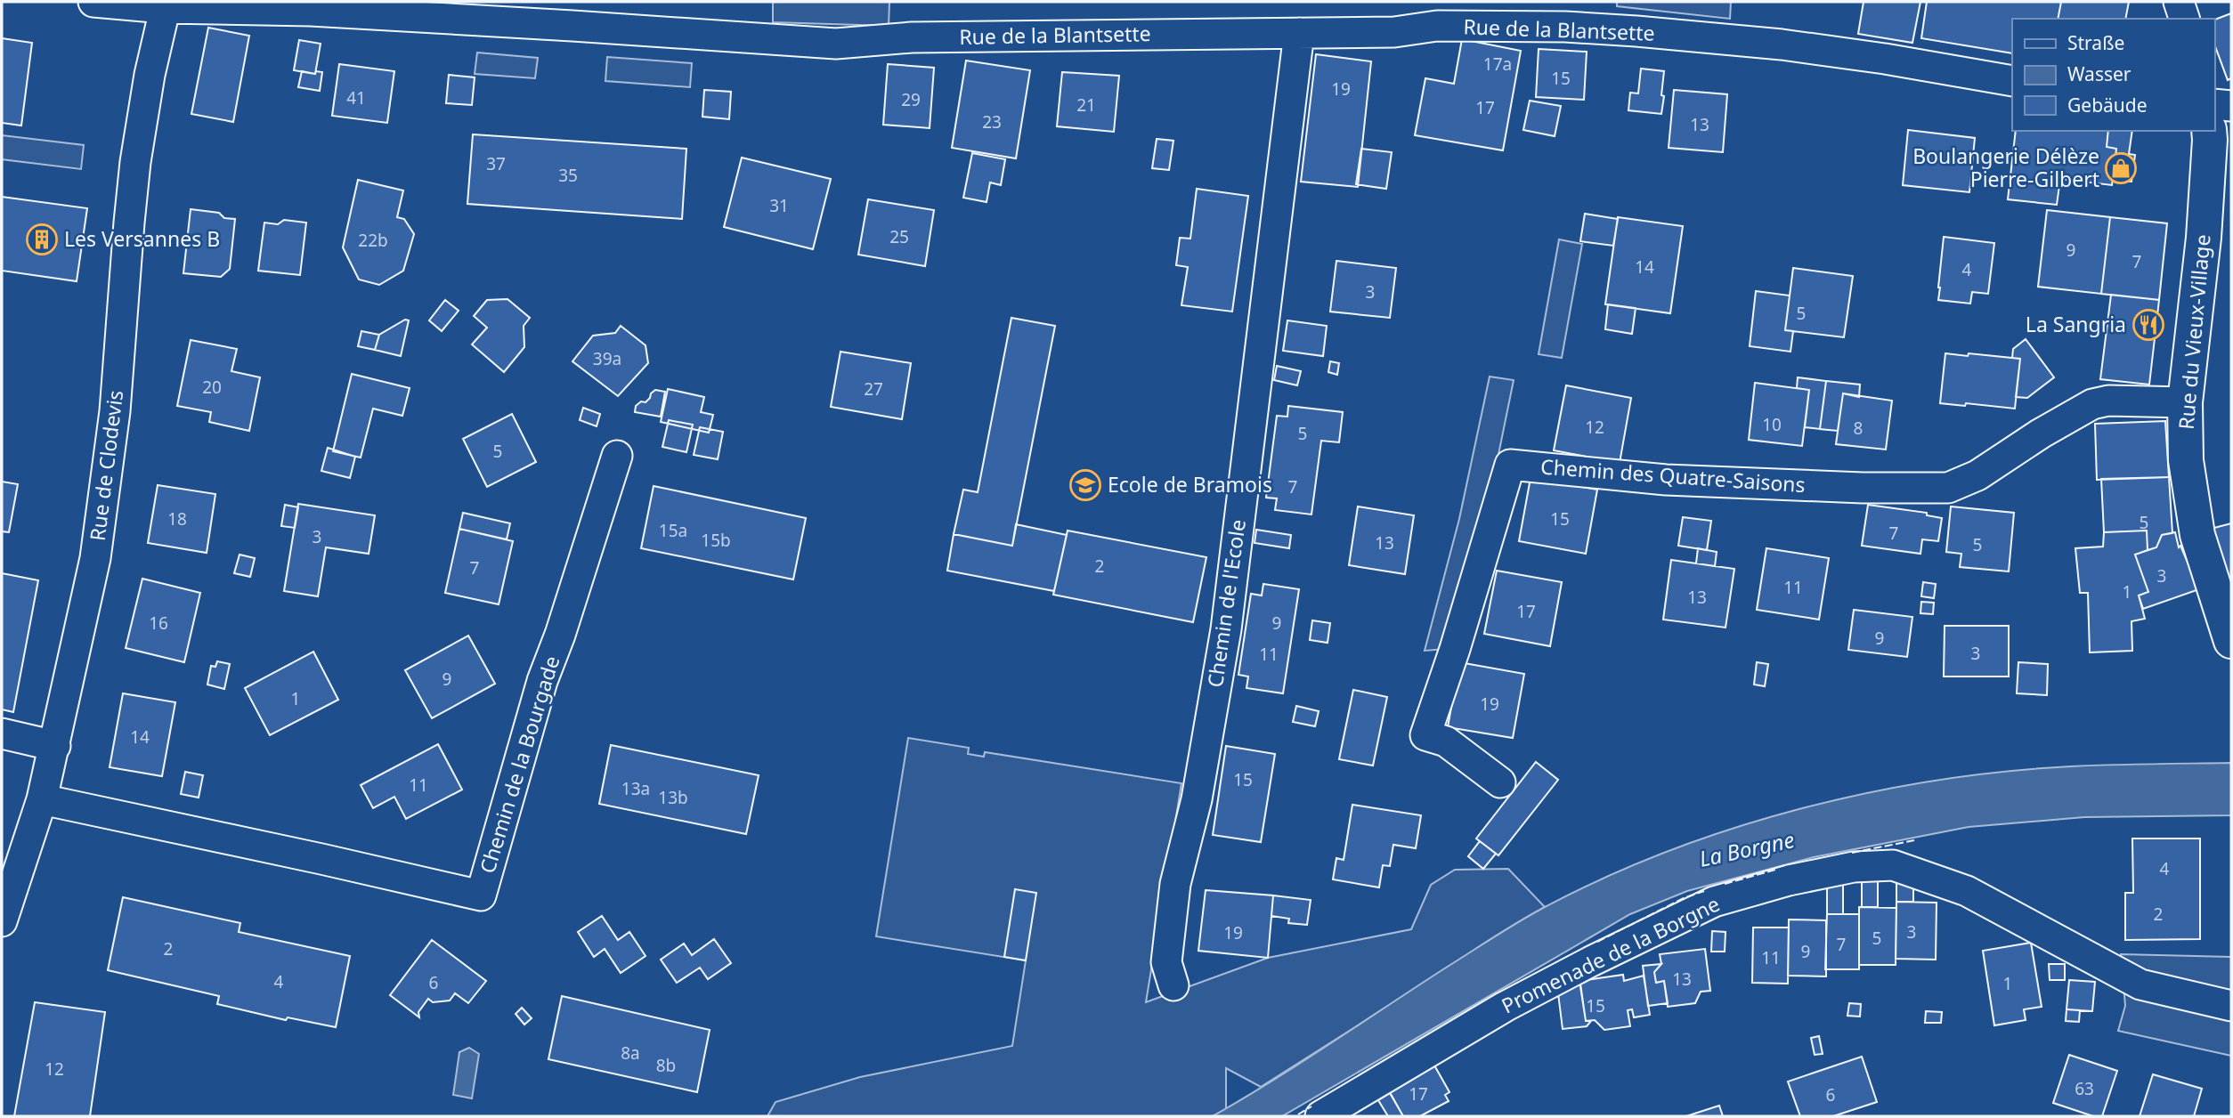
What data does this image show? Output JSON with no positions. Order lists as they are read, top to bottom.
{
  "streets": {
    "street": [
      "Rue de la Blantsette",
      "Rue du Vieux-Village",
      "Rue de Clodevis",
      "Chemin des Quatre-Saisons",
      "Chemin de l'Ecole",
      "Chemin de la Bourgade",
      "Promenade de la Borgne"
    ]
  },
  "crossings": [
    ["Rue de la Blantsette", "Rue de Clodevis"],
    ["Rue de la Blantsette", "Chemin de l'Ecole"],
    ["Rue du Vieux-Village", "Chemin des Quatre-Saisons"],
    ["Rue de Clodevis", "Chemin de la Bourgade"]
  ],
  "water": ["La Borgne"],
  "places": {
    "shop": ["Boulangerie Délèze Pierre-Gilbert"],
    "building": ["Les Versannes B"],
    "restaurant": ["La Sangria"],
    "school or university": ["Ecole de Bramois"]
  },
  "house_numbers": [
    "17a",
    "15",
    "19",
    "41",
    "29",
    "21",
    "17",
    "23",
    "13",
    "37",
    "35",
    "31",
    "25",
    "22b",
    "9",
    "7",
    "14",
    "4",
    "3",
    "5",
    "39a",
    "20",
    "27",
    "10",
    "12",
    "8",
    "5",
    "5",
    "7",
    "18",
    "15",
    "5",
    "15a",
    "7",
    "3",
    "15b",
    "13",
    "5",
    "2",
    "7",
    "3",
    "11",
    "1",
    "13",
    "17",
    "16",
    "9",
    "9",
    "3",
    "11",
    "9",
    "1",
    "19",
    "14",
    "15",
    "11",
    "13a",
    "13b",
    "4",
    "2",
    "3",
    "19",
    "5",
    "7",
    "2",
    "9",
    "11",
    "13",
    "4",
    "6",
    "1",
    "15",
    "8a",
    "8b",
    "12",
    "63",
    "17",
    "6"
  ],
  "legend": ["Straße", "Wasser", "Gebäude"]
}
